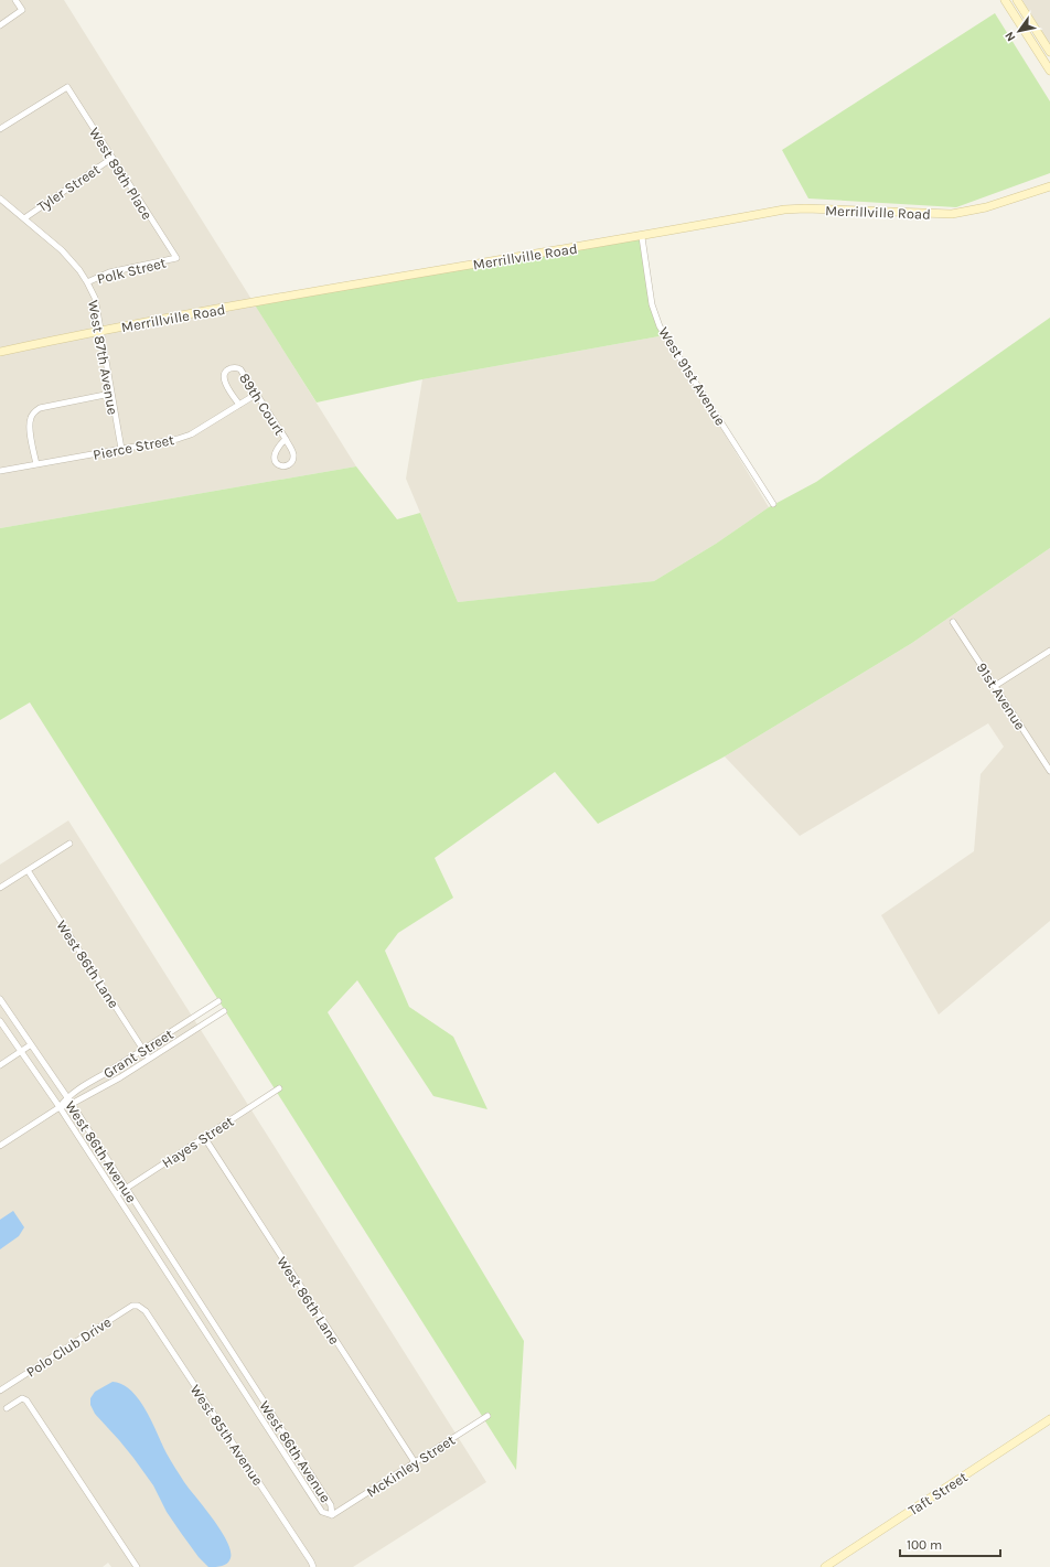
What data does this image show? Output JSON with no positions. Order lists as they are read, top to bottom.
{
  "streets": {
    "street": [
      "West 89th Place",
      "Tyler Street",
      "Merrillville Road",
      "Polk Street",
      "West 87th Avenue",
      "West 91st Avenue",
      "89th Court",
      "Pierce Street",
      "91st Avenue",
      "West 86th Lane",
      "Grant Street",
      "Hayes Street",
      "West 86th Avenue",
      "Polo Club Drive",
      "West 85th Avenue",
      "McKinley Street",
      "Taft Street"
    ]
  },
  "crossings": [
    ["West 89th Place", "Tyler Street"],
    ["West 89th Place", "Polk Street"],
    ["Tyler Street", "West 87th Avenue"],
    ["Merrillville Road", "West 87th Avenue"],
    ["Merrillville Road", "West 91st Avenue"],
    ["Polk Street", "West 87th Avenue"],
    ["West 87th Avenue", "Pierce Street"],
    ["89th Court", "Pierce Street"],
    ["West 86th Lane", "Grant Street"],
    ["West 86th Lane", "Hayes Street"],
    ["West 86th Lane", "McKinley Street"],
    ["Grant Street", "West 86th Avenue"],
    ["Hayes Street", "West 86th Avenue"],
    ["West 86th Avenue", "McKinley Street"],
    ["Polo Club Drive", "West 85th Avenue"]
  ],
  "scale_bar": "100 m",
  "north": "bottom left"
}
